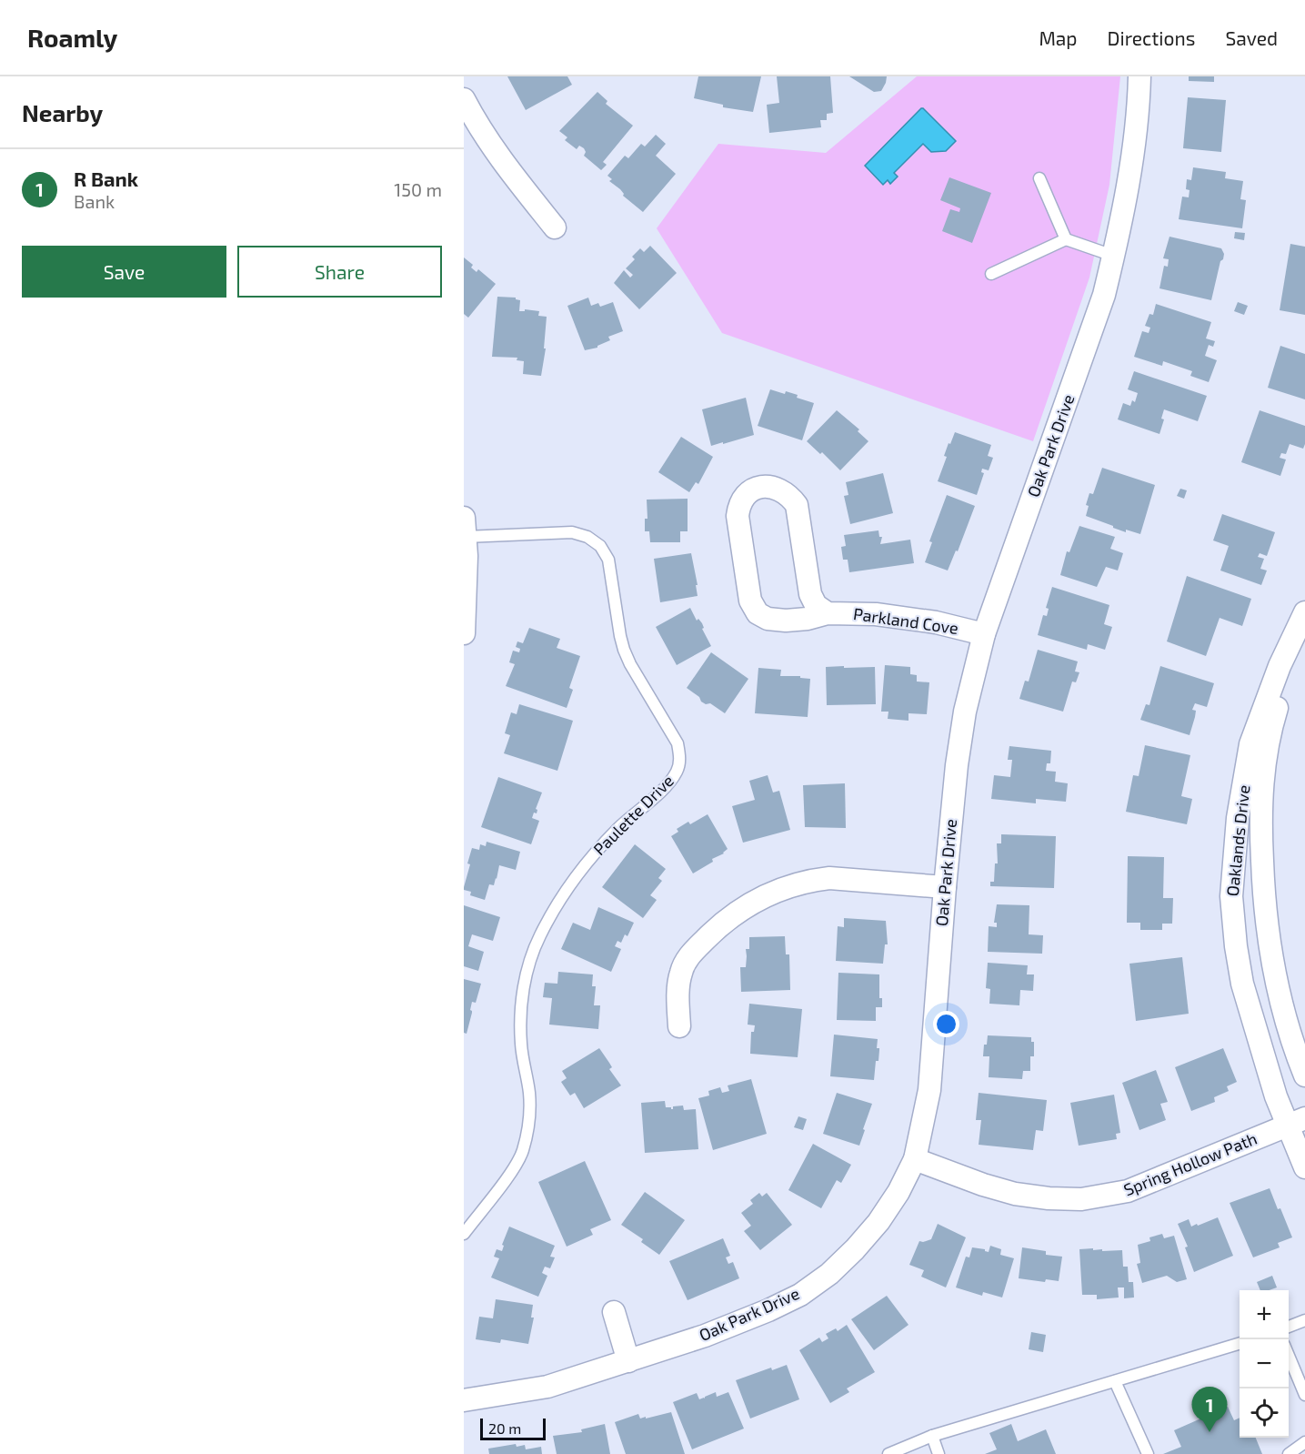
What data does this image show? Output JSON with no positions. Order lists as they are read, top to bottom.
{
  "streets": {
    "street": [
      "Oak Park Drive",
      "Parkland Cove",
      "Oaklands Drive",
      "Spring Hollow Path"
    ],
    "lane": ["Paulette Drive"]
  },
  "crossings": [
    ["Oak Park Drive", "Parkland Cove"],
    ["Oak Park Drive", "Spring Hollow Path"],
    ["Oaklands Drive", "Spring Hollow Path"]
  ],
  "scale_bar": "20 m",
  "page": {
    "header": "Roamly",
    "nav": ["Map", "Directions", "Saved"],
    "heading": "Nearby",
    "list": [
      {
        "mark": "1",
        "name": "R Bank",
        "note": "Bank",
        "value": "150 m"
      }
    ],
    "buttons": ["Save", "Share"],
    "map_buttons": ["+", "−"],
    "pins": "1",
    "scale": "20 m"
  }
}
